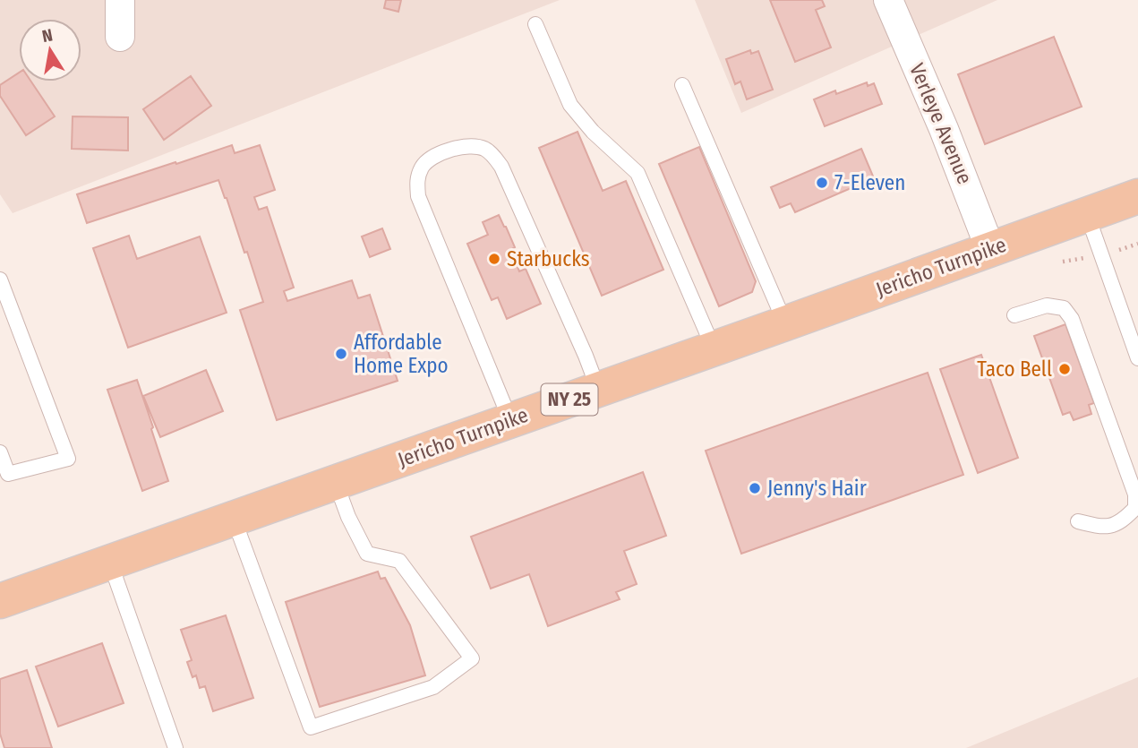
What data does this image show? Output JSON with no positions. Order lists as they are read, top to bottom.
{
  "streets": {
    "main road": ["Jericho Turnpike", "NY 25"],
    "street": ["Verleye Avenue"]
  },
  "crossings": [
    ["Verleye Avenue", "Jericho Turnpike"]
  ],
  "places": [
    "7-Eleven",
    "Starbucks",
    "Affordable Home Expo",
    "Taco Bell",
    "Jenny's Hair"
  ],
  "north": "top"
}
